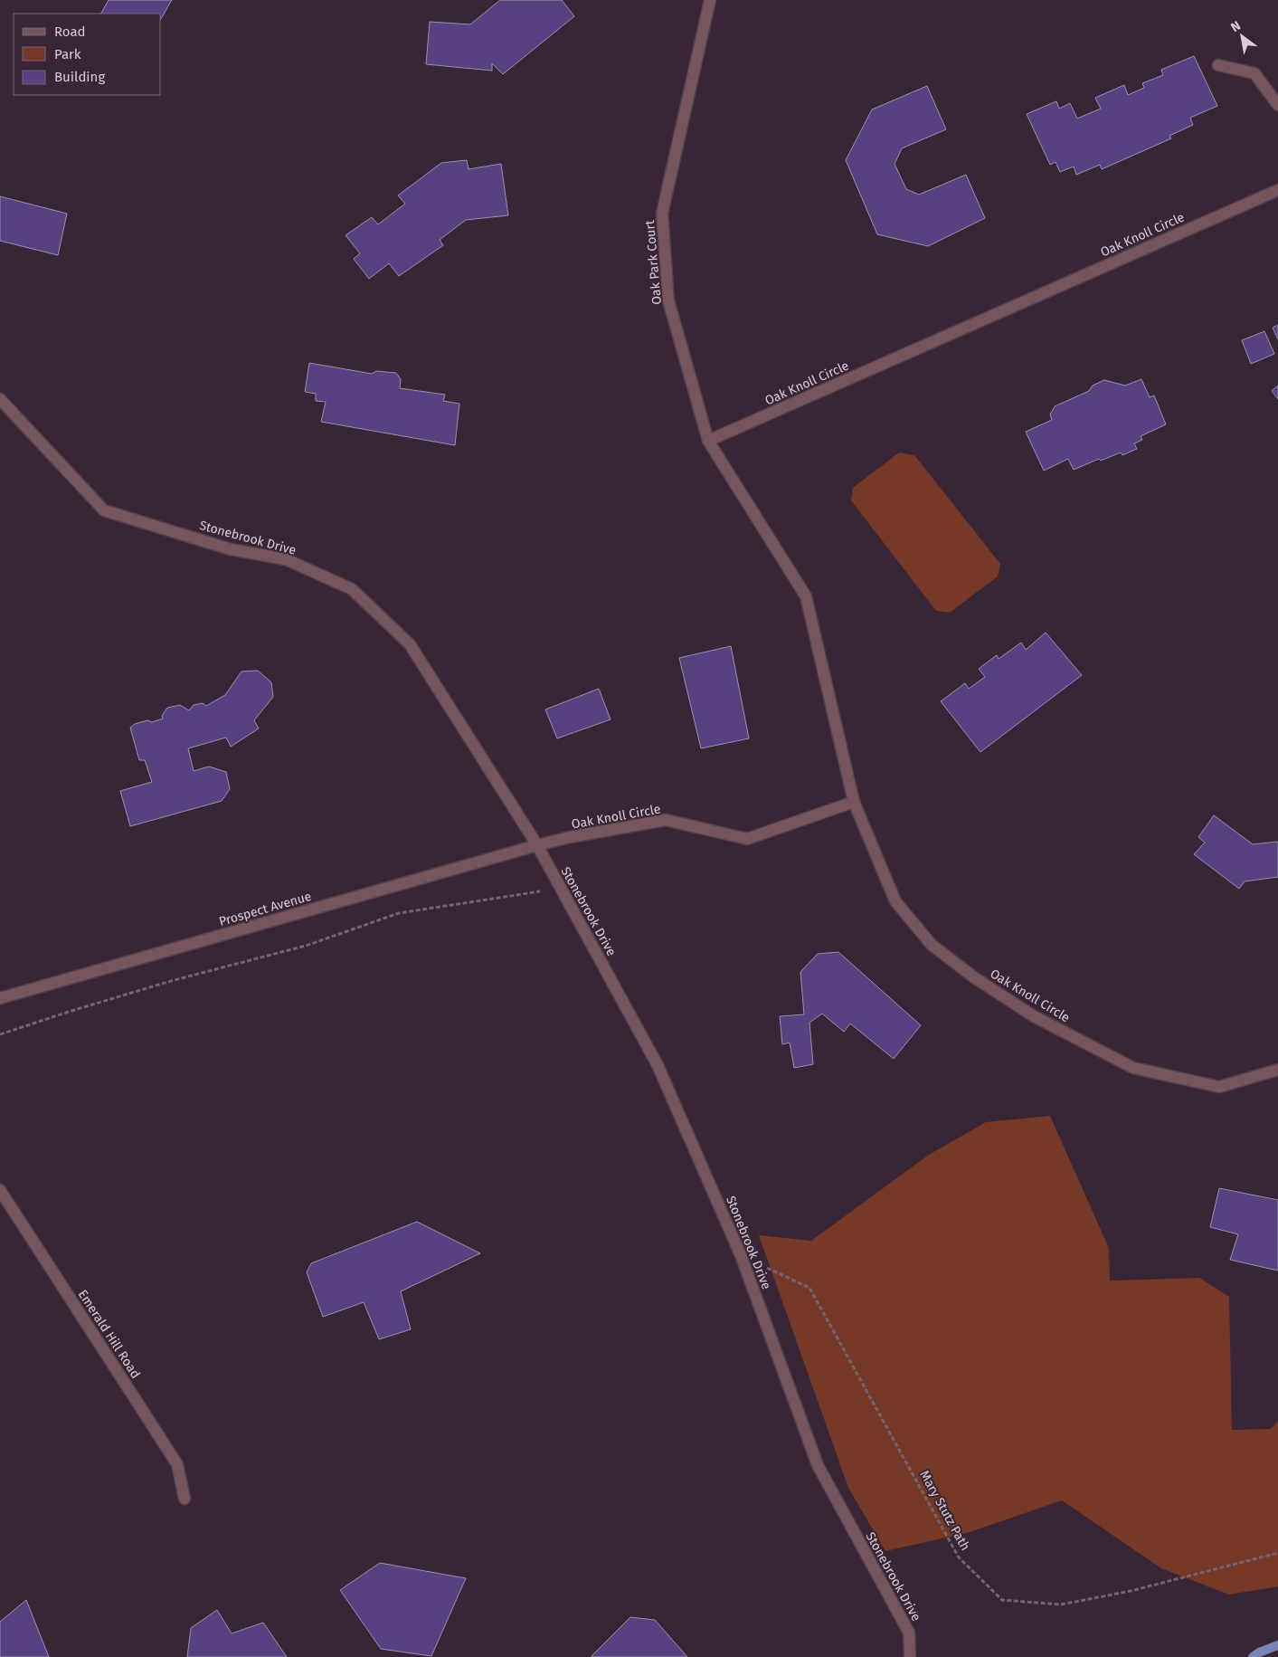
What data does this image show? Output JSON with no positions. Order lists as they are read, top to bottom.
{
  "streets": {
    "street": [
      "Oak Knoll Circle",
      "Oak Park Court",
      "Stonebrook Drive",
      "Prospect Avenue",
      "Emerald Hill Road"
    ],
    "path": ["Mary Stutz Path"]
  },
  "crossings": [
    ["Oak Knoll Circle", "Oak Park Court"],
    ["Oak Knoll Circle", "Stonebrook Drive"],
    ["Oak Knoll Circle", "Prospect Avenue"],
    ["Stonebrook Drive", "Prospect Avenue"],
    ["Stonebrook Drive", "Mary Stutz Path"]
  ],
  "legend": ["Road", "Park", "Building"],
  "north": "top left"
}
